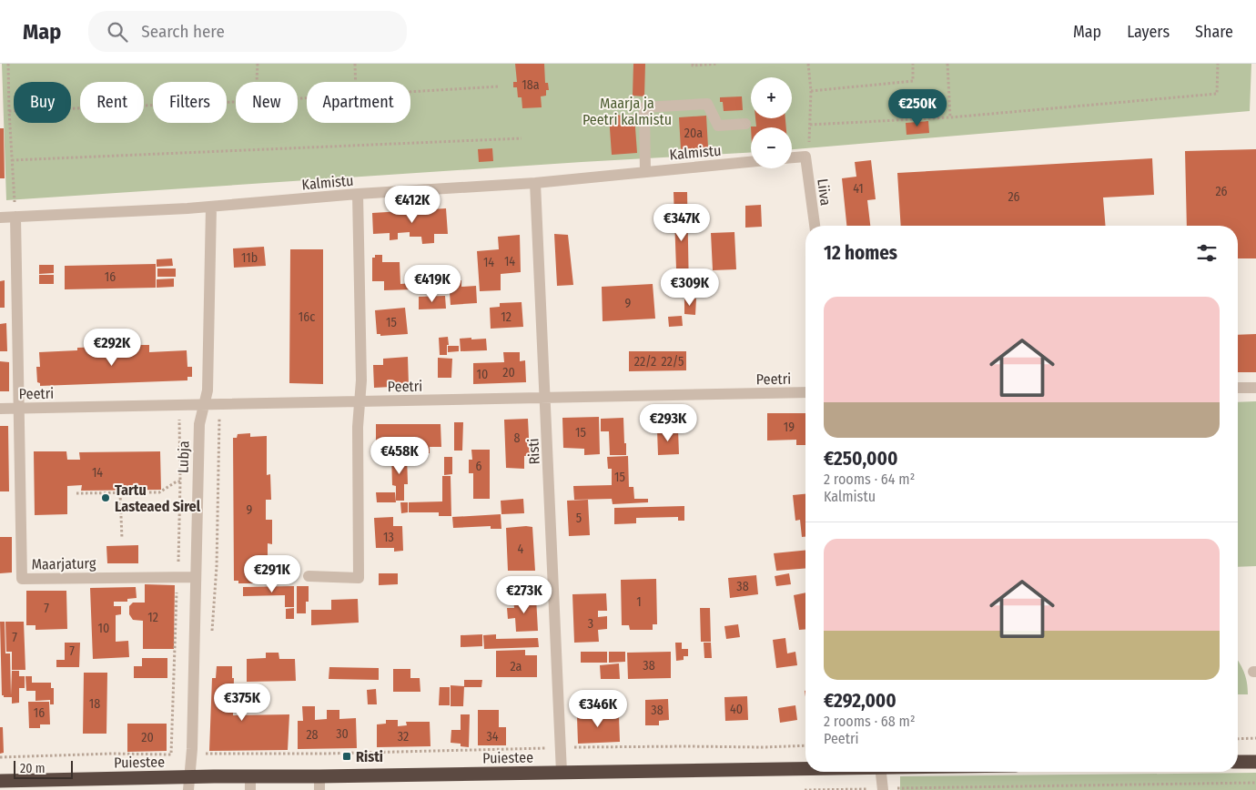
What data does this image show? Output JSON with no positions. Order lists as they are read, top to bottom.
{
  "streets": {
    "highway": ["Puiestee"],
    "street": [
      "Kalmistu",
      "Liiva",
      "Peetri",
      "Risti",
      "Lubja",
      "Maarjaturg"
    ]
  },
  "crossings": [
    ["Kalmistu", "Risti"],
    ["Kalmistu", "Lubja"],
    ["Kalmistu", "Maarjaturg"],
    ["Peetri", "Risti"],
    ["Peetri", "Lubja"],
    ["Peetri", "Maarjaturg"],
    ["Risti", "Puiestee"],
    ["Lubja", "Maarjaturg"],
    ["Lubja", "Puiestee"]
  ],
  "parks": ["Maarja ja Peetri kalmistu"],
  "places": {
    "other": ["Tartu Lasteaed Sirel"],
    "transit": ["Risti"]
  },
  "house_numbers": [
    "18a",
    "20a",
    "41",
    "26",
    "26",
    "11b",
    "14",
    "14",
    "16",
    "9",
    "16c",
    "12",
    "15",
    "22/2",
    "22/5",
    "20",
    "10",
    "19",
    "15",
    "8",
    "6",
    "14",
    "15",
    "9",
    "5",
    "13",
    "4",
    "38",
    "1",
    "7",
    "12",
    "3",
    "10",
    "7",
    "7",
    "38",
    "2a",
    "18",
    "40",
    "38",
    "16",
    "30",
    "28",
    "32",
    "34",
    "20"
  ],
  "scale_bar": "20 m",
  "page": {
    "header": "Map",
    "search": "Search here",
    "nav": ["Map", "Layers", "Share"],
    "map_buttons": ["+", "−"],
    "chip": [
      "Buy",
      "Rent",
      "Filters",
      "New",
      "Apartment"
    ],
    "price": [
      "€250K",
      "€412K",
      "€347K",
      "€419K",
      "€309K",
      "€292K",
      "€293K",
      "€458K",
      "€291K",
      "€273K",
      "€375K",
      "€346K"
    ],
    "heading": "12 homes",
    "list": [
      {
        "name": "€250,000",
        "note": "2 rooms · 64 m² · Kalmistu"
      },
      {
        "name": "€292,000",
        "note": "2 rooms · 68 m² · Peetri"
      }
    ],
    "scale": "20 m"
  }
}
